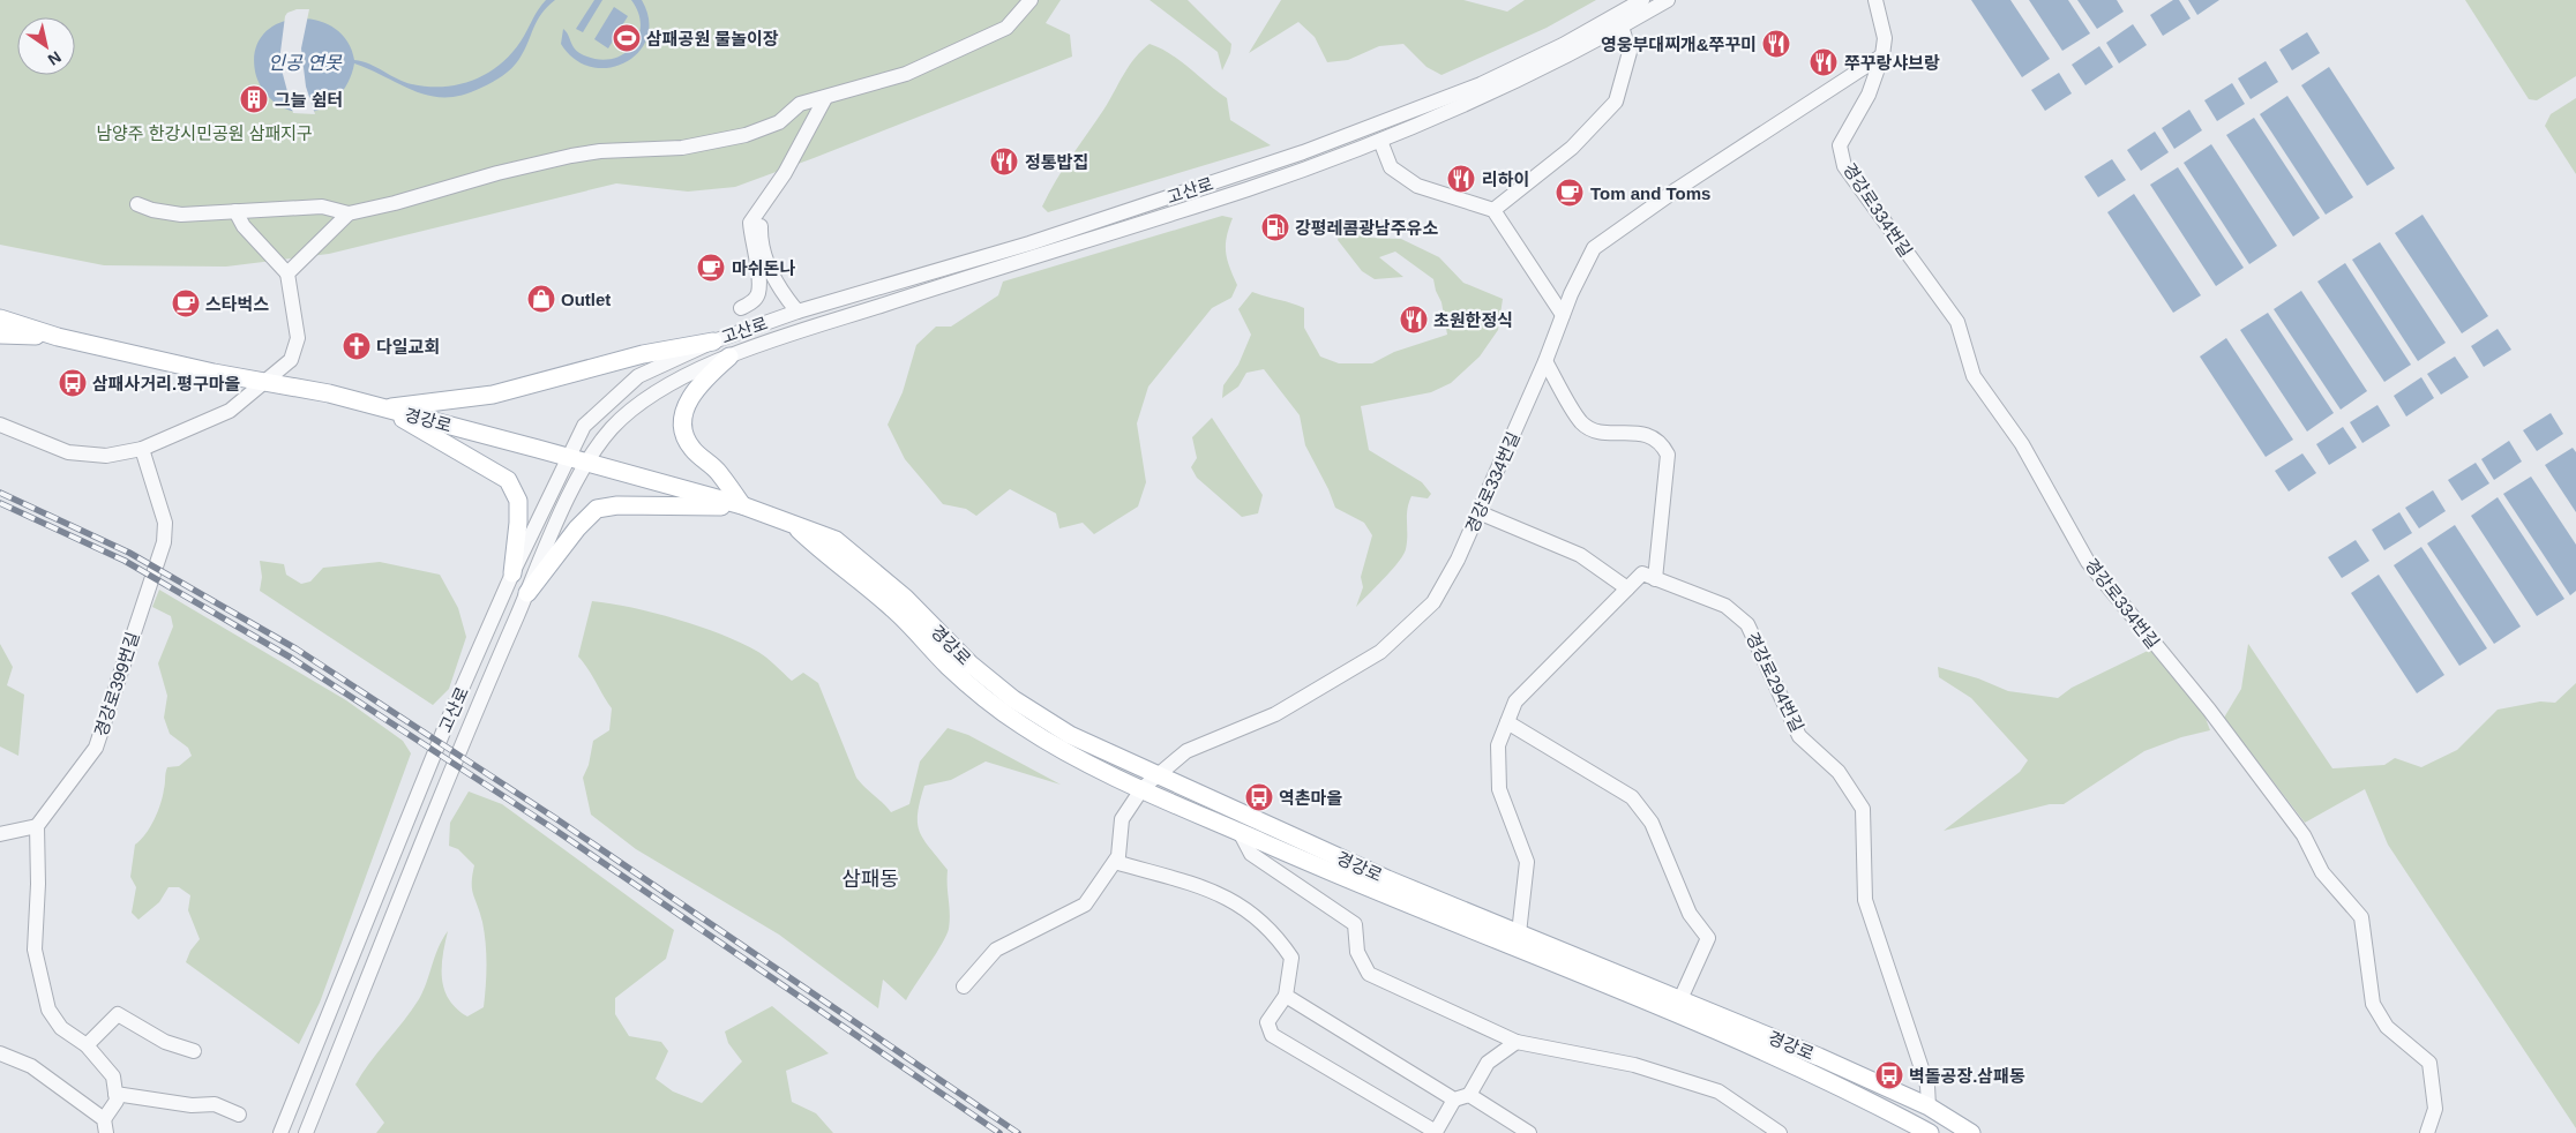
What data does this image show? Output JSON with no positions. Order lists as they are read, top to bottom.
{
  "streets": {
    "main road": ["경강로"],
    "street": [
      "고산로",
      "경강로334번길",
      "경강로294번길",
      "경강로399번길"
    ]
  },
  "crossings": [
    ["고산로", "경강로"],
    ["경강로334번길", "경강로"],
    ["경강로", "경강로294번길"]
  ],
  "districts": ["삼패동"],
  "water": ["인공 연못"],
  "parks": ["남양주 한강시민공원 삼패지구"],
  "places": {
    "sports": ["삼패공원 물놀이장"],
    "restaurant": [
      "영웅부대찌개&쭈꾸미",
      "쭈꾸랑샤브랑",
      "정통밥집",
      "리하이",
      "초원한정식"
    ],
    "building": ["그늘 쉼터"],
    "cafe": ["Tom and Toms", "마쉬돈나", "스타벅스"],
    "fuel station": ["강평레콤광남주유소"],
    "shop": ["Outlet"],
    "church": ["다일교회"],
    "bus stop": ["삼패사거리.평구마을", "역촌마을", "벽돌공장.삼패동"]
  },
  "north": "bottom right"
}
